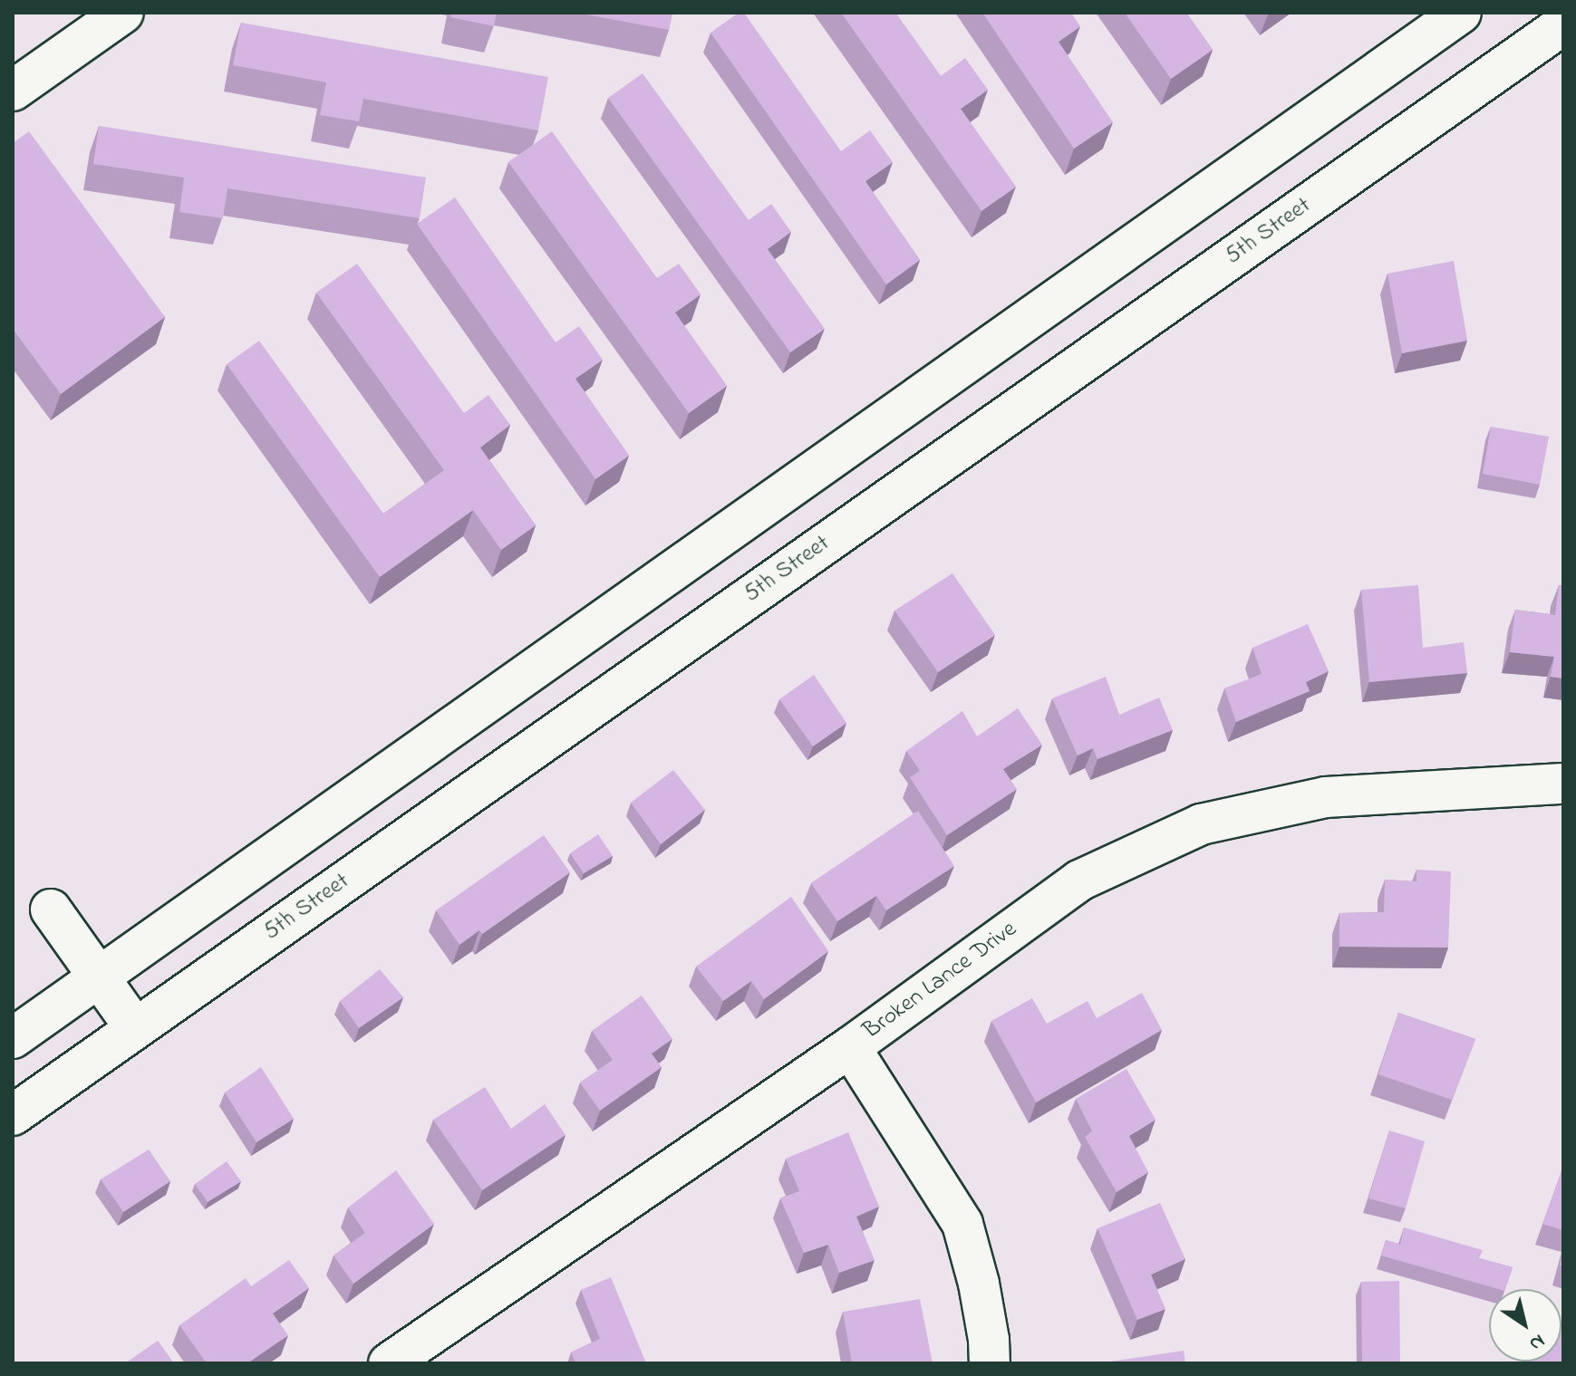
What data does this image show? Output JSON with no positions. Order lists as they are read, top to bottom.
{
  "streets": {
    "street": ["5th Street", "Broken Lance Drive"]
  },
  "north": "bottom right"
}
